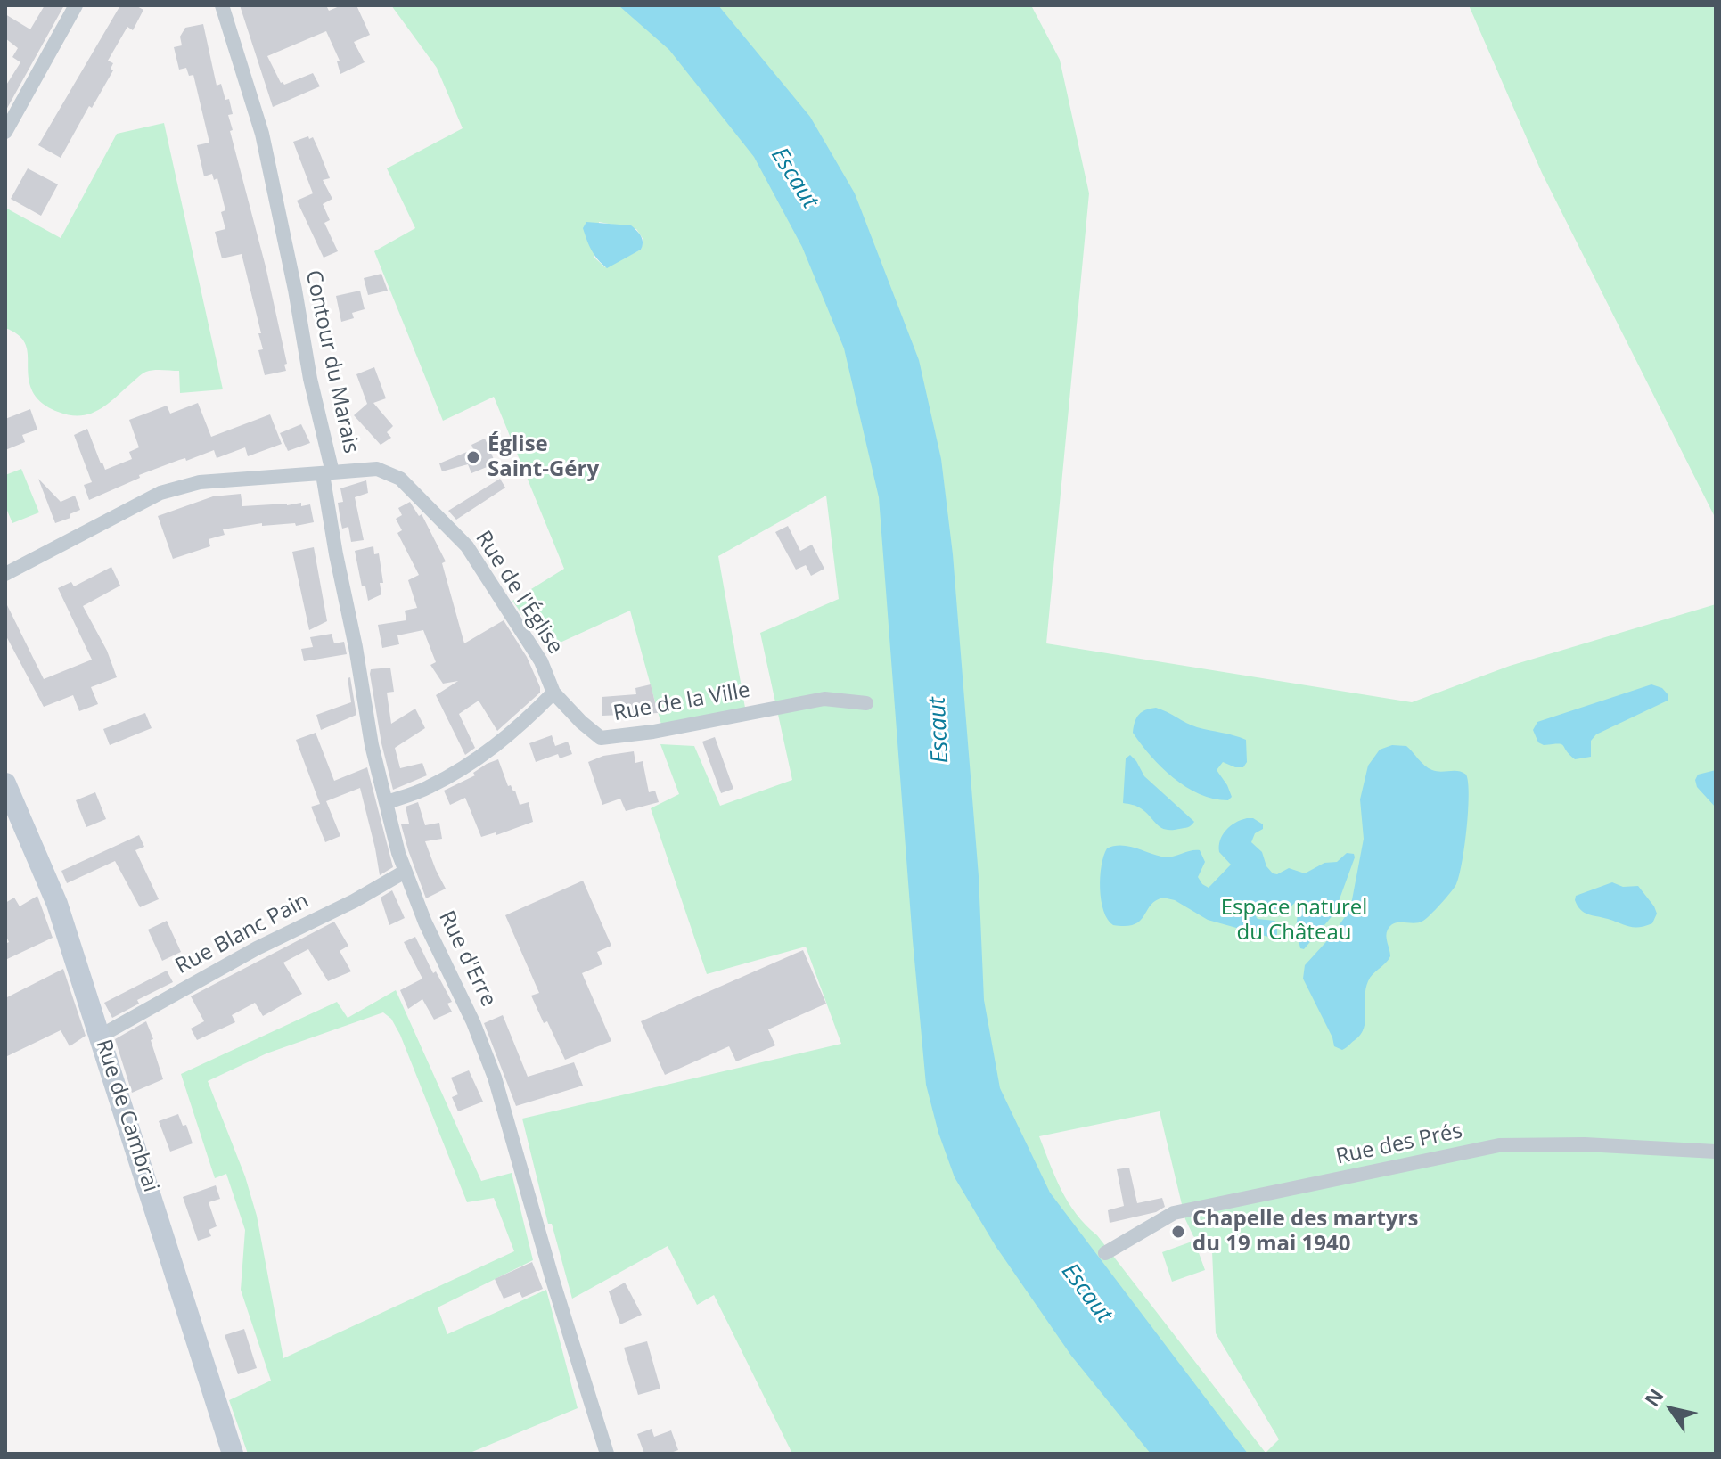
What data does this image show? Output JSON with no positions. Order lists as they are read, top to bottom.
{
  "streets": {
    "street": [
      "Contour du Marais",
      "Rue de l'Église",
      "Rue de la Ville",
      "Rue Blanc Pain",
      "Rue d'Erre",
      "Rue de Cambrai",
      "Rue des Prés"
    ]
  },
  "crossings": [
    ["Contour du Marais", "Rue de l'Église"],
    ["Contour du Marais", "Rue d'Erre"],
    ["Rue de l'Église", "Rue de la Ville"],
    ["Rue de l'Église", "Rue d'Erre"],
    ["Rue Blanc Pain", "Rue d'Erre"],
    ["Rue Blanc Pain", "Rue de Cambrai"]
  ],
  "water": ["Escaut"],
  "parks": ["Espace naturel du Château"],
  "places": ["Église Saint-Géry", "Chapelle des martyrs du 19 mai 1940"],
  "north": "top left"
}
